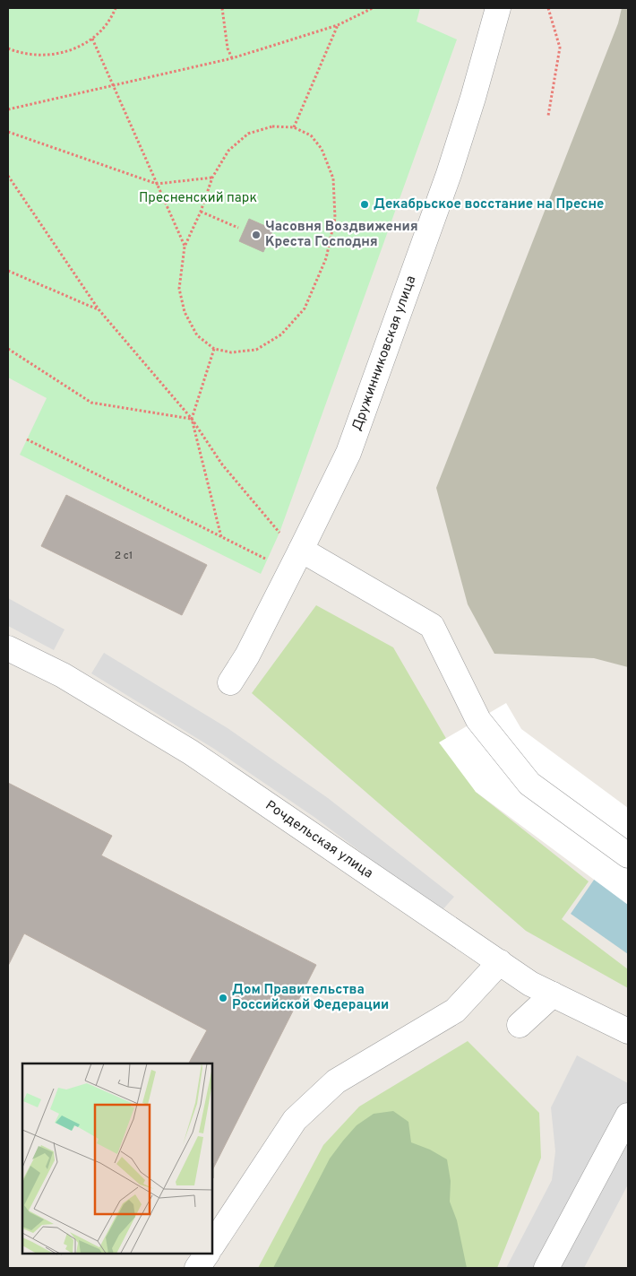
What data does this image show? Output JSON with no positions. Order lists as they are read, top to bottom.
{
  "streets": {
    "street": ["Дружинниковская улица", "Рочдельская улица"]
  },
  "parks": ["Пресненский парк"],
  "places": ["Декабрьское восстание на Пресне", "Часовня Воздвижения Креста Господня", "Дом Правительства Российской Федерации"],
  "house_numbers": ["2 с1"]
}
